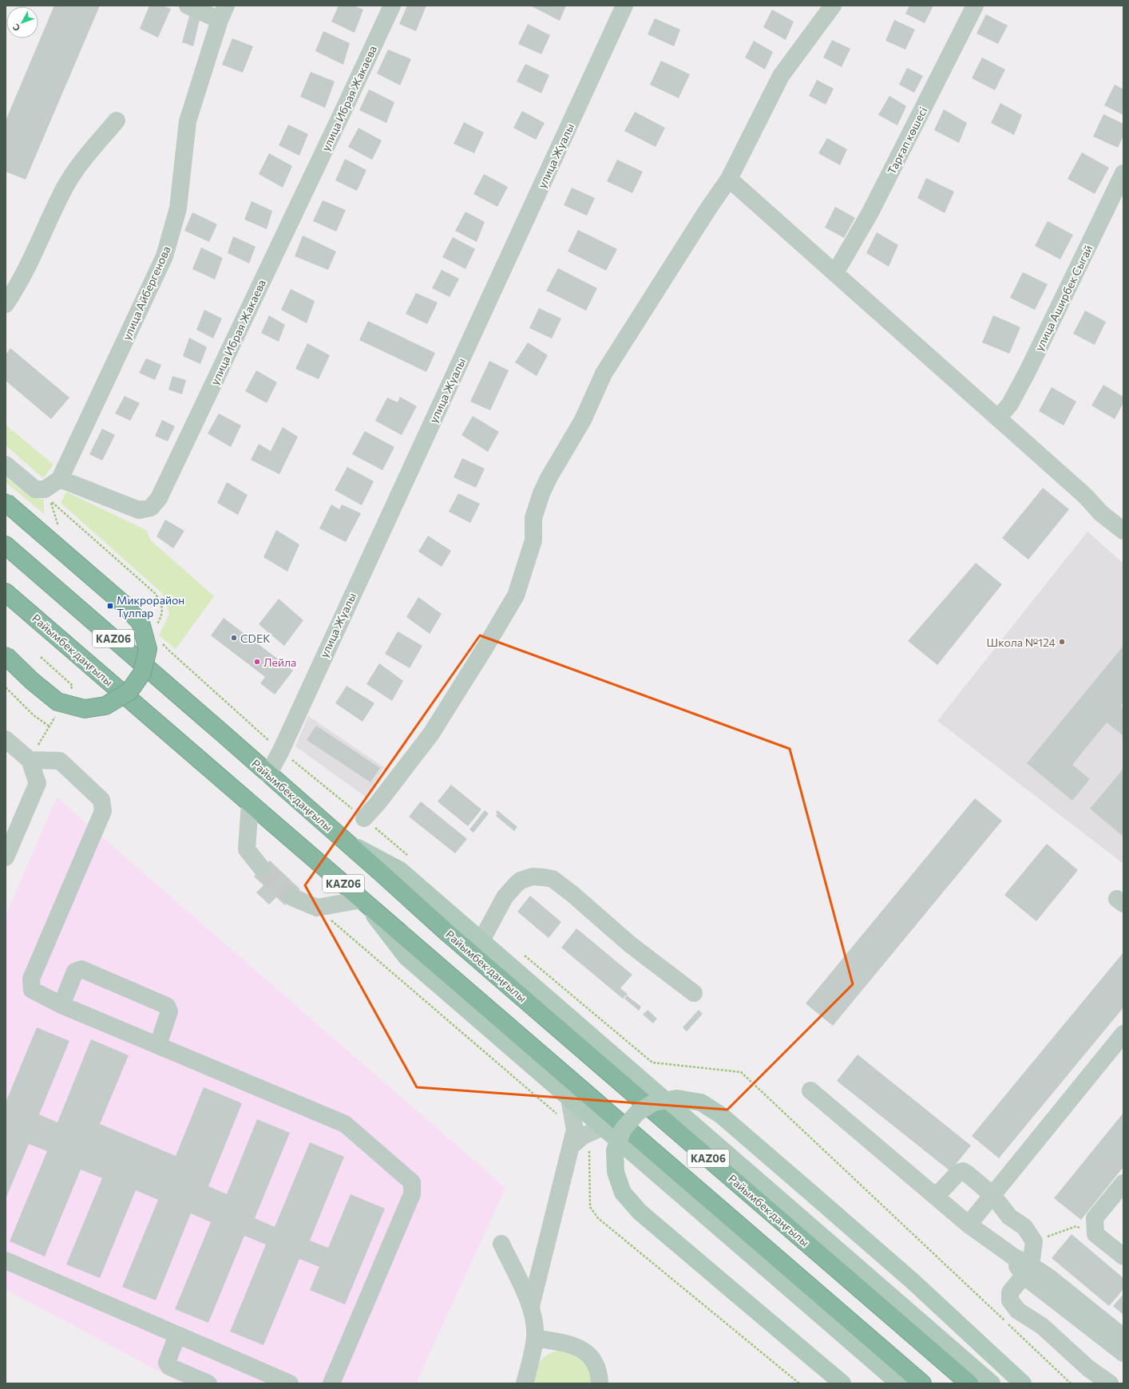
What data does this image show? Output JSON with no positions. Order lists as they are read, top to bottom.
{
  "streets": {
    "highway": ["KАZ06", "Райымбек даңғылы"],
    "street": [
      "улица Ибрая Жакаева",
      "Тарғап көшесі",
      "улица Жуалы",
      "улица Айбергенова",
      "улица Аширбек Сыгай"
    ]
  },
  "crossings": [
    ["улица Ибрая Жакаева", "улица Айбергенова"],
    ["улица Жуалы", "Райымбек даңғылы"]
  ],
  "places": {
    "transit": ["Микрорайон Тулпар"],
    "other": ["CDEK", "Школа №124", "Лейла"]
  },
  "north": "bottom left"
}
